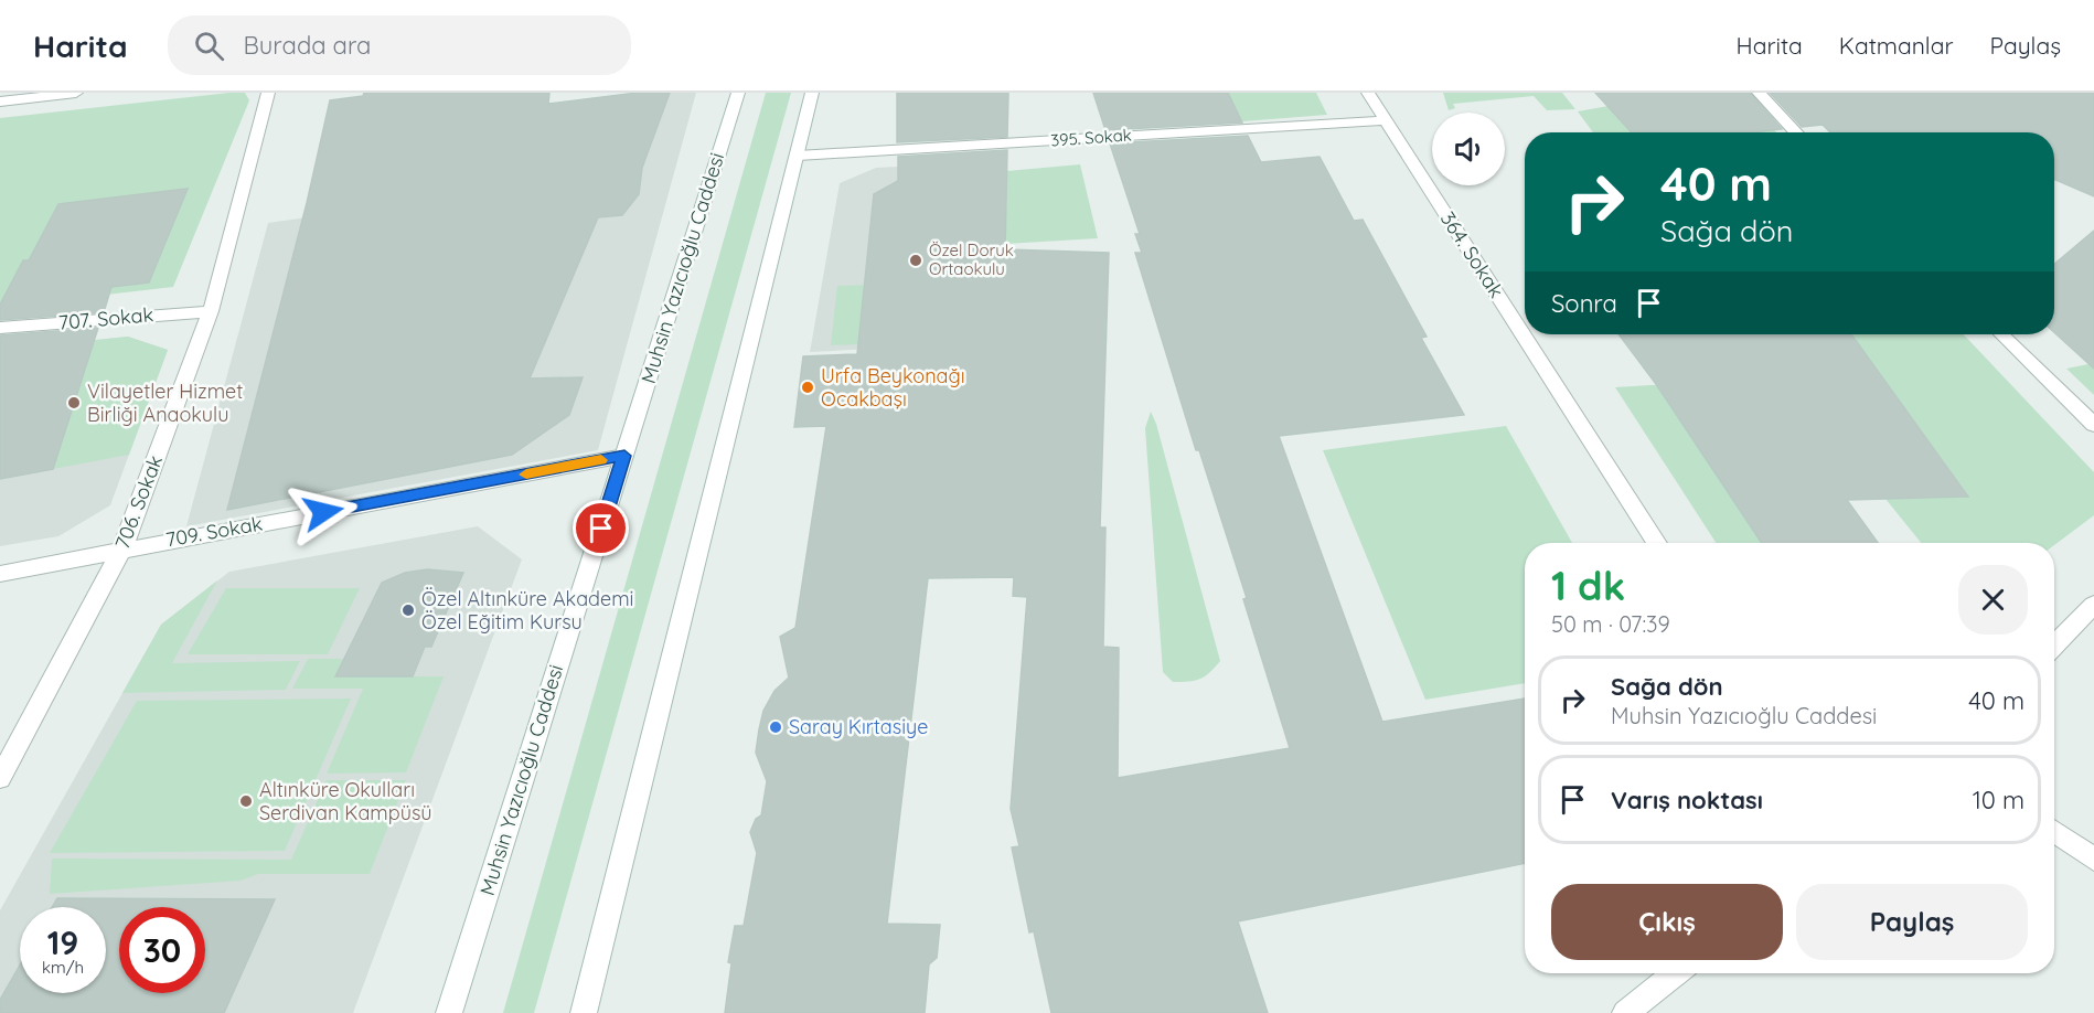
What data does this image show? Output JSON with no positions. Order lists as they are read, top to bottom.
{
  "streets": {
    "street": [
      "395. Sokak",
      "364. Sokak",
      "Muhsin Yazıcıoğlu Caddesi",
      "707. Sokak",
      "706. Sokak",
      "709. Sokak"
    ]
  },
  "crossings": [
    ["395. Sokak", "364. Sokak"],
    ["Muhsin Yazıcıoğlu Caddesi", "709. Sokak"],
    ["707. Sokak", "706. Sokak"],
    ["706. Sokak", "709. Sokak"]
  ],
  "places": [
    "Özel Doruk Ortaokulu",
    "Urfa Beykonağı Ocakbaşı",
    "Vilayetler Hizmet Birliği Anaokulu",
    "Özel Altınküre Akademi Özel Eğitim Kursu",
    "Saray Kırtasiye",
    "Altınküre Okulları Serdivan Kampüsü"
  ],
  "page": {
    "header": "Harita",
    "search": "Burada ara",
    "nav": ["Harita", "Katmanlar", "Paylaş"],
    "turn": ["40 m", "Sağa dön"],
    "then": "Sonra",
    "heading": ["1 dk", "50 m · 07:39"],
    "list": [
      {
        "name": "Sağa dön",
        "note": "Muhsin Yazıcıoğlu Caddesi",
        "value": "40 m"
      },
      {
        "name": "Varış noktası",
        "value": "10 m"
      }
    ],
    "buttons": ["Çıkış", "Paylaş"],
    "speed": "19 km/h",
    "limit": "30"
  }
}
